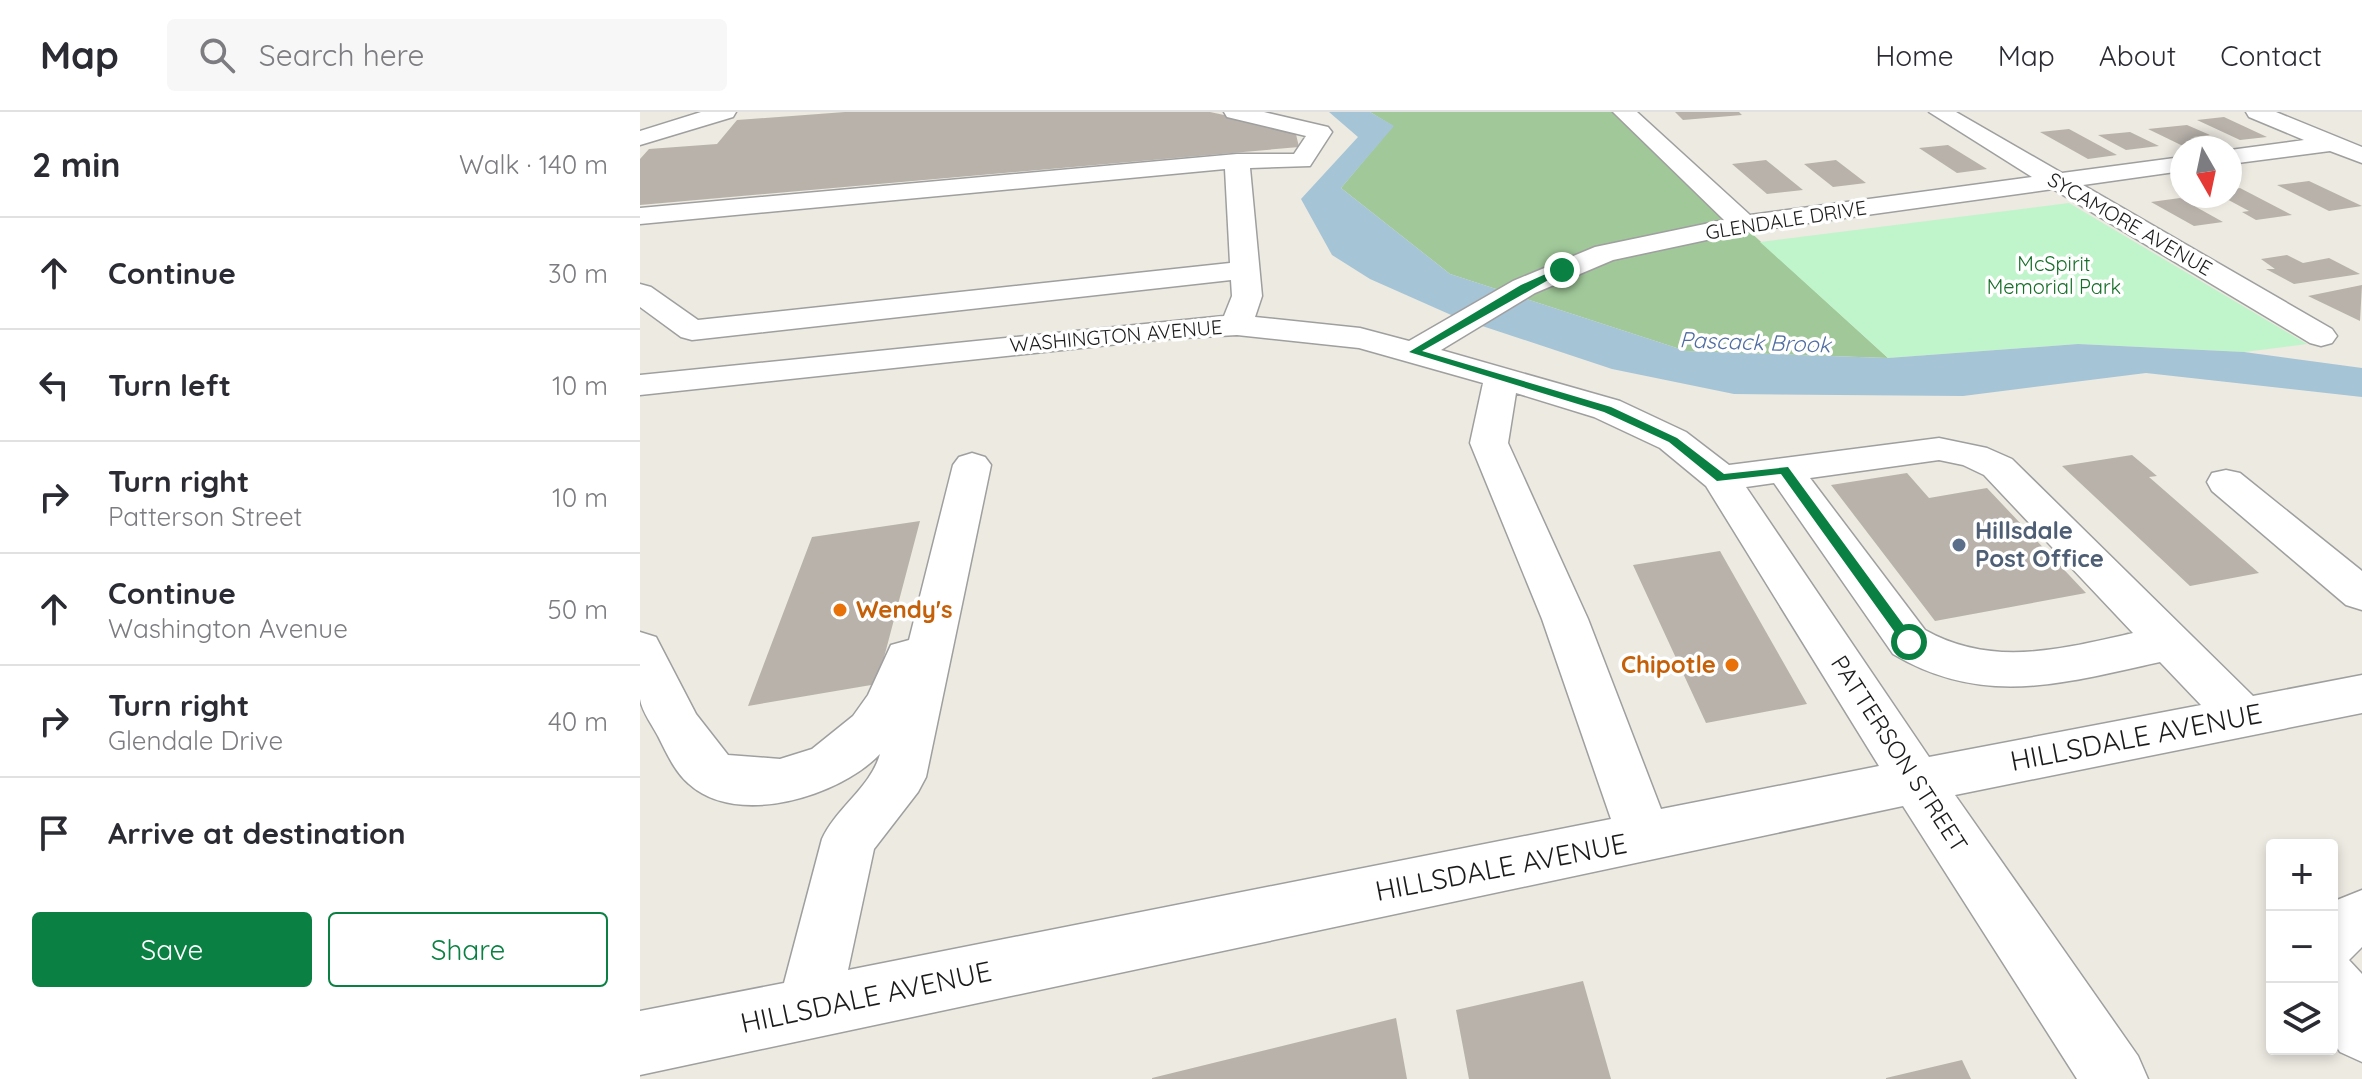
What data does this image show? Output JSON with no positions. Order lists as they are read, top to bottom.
{
  "streets": {
    "street": [
      "GLENDALE DRIVE",
      "SYCAMORE AVENUE",
      "WASHINGTON AVENUE",
      "HILLSDALE AVENUE",
      "PATTERSON STREET"
    ]
  },
  "crossings": [
    ["GLENDALE DRIVE", "SYCAMORE AVENUE"],
    ["GLENDALE DRIVE", "WASHINGTON AVENUE"],
    ["WASHINGTON AVENUE", "PATTERSON STREET"],
    ["HILLSDALE AVENUE", "PATTERSON STREET"]
  ],
  "water": ["Pascack Brook"],
  "parks": ["McSpirit Memorial Park"],
  "places": ["Hillsdale Post Office", "Wendy's", "Chipotle"],
  "north": "bottom",
  "page": {
    "header": "Map",
    "search": "Search here",
    "nav": [
      "Home",
      "Map",
      "About",
      "Contact"
    ],
    "heading": ["2 min", "Walk · 140 m"],
    "list": [
      ["Continue", "30 m"],
      ["Turn left", "10 m"],
      ["Turn right", "Patterson Street", "10 m"],
      ["Continue", "Washington Avenue", "50 m"],
      ["Turn right", "Glendale Drive", "40 m"],
      "Arrive at destination"
    ],
    "map_buttons": ["+", "−"],
    "buttons": ["Save", "Share"]
  }
}
